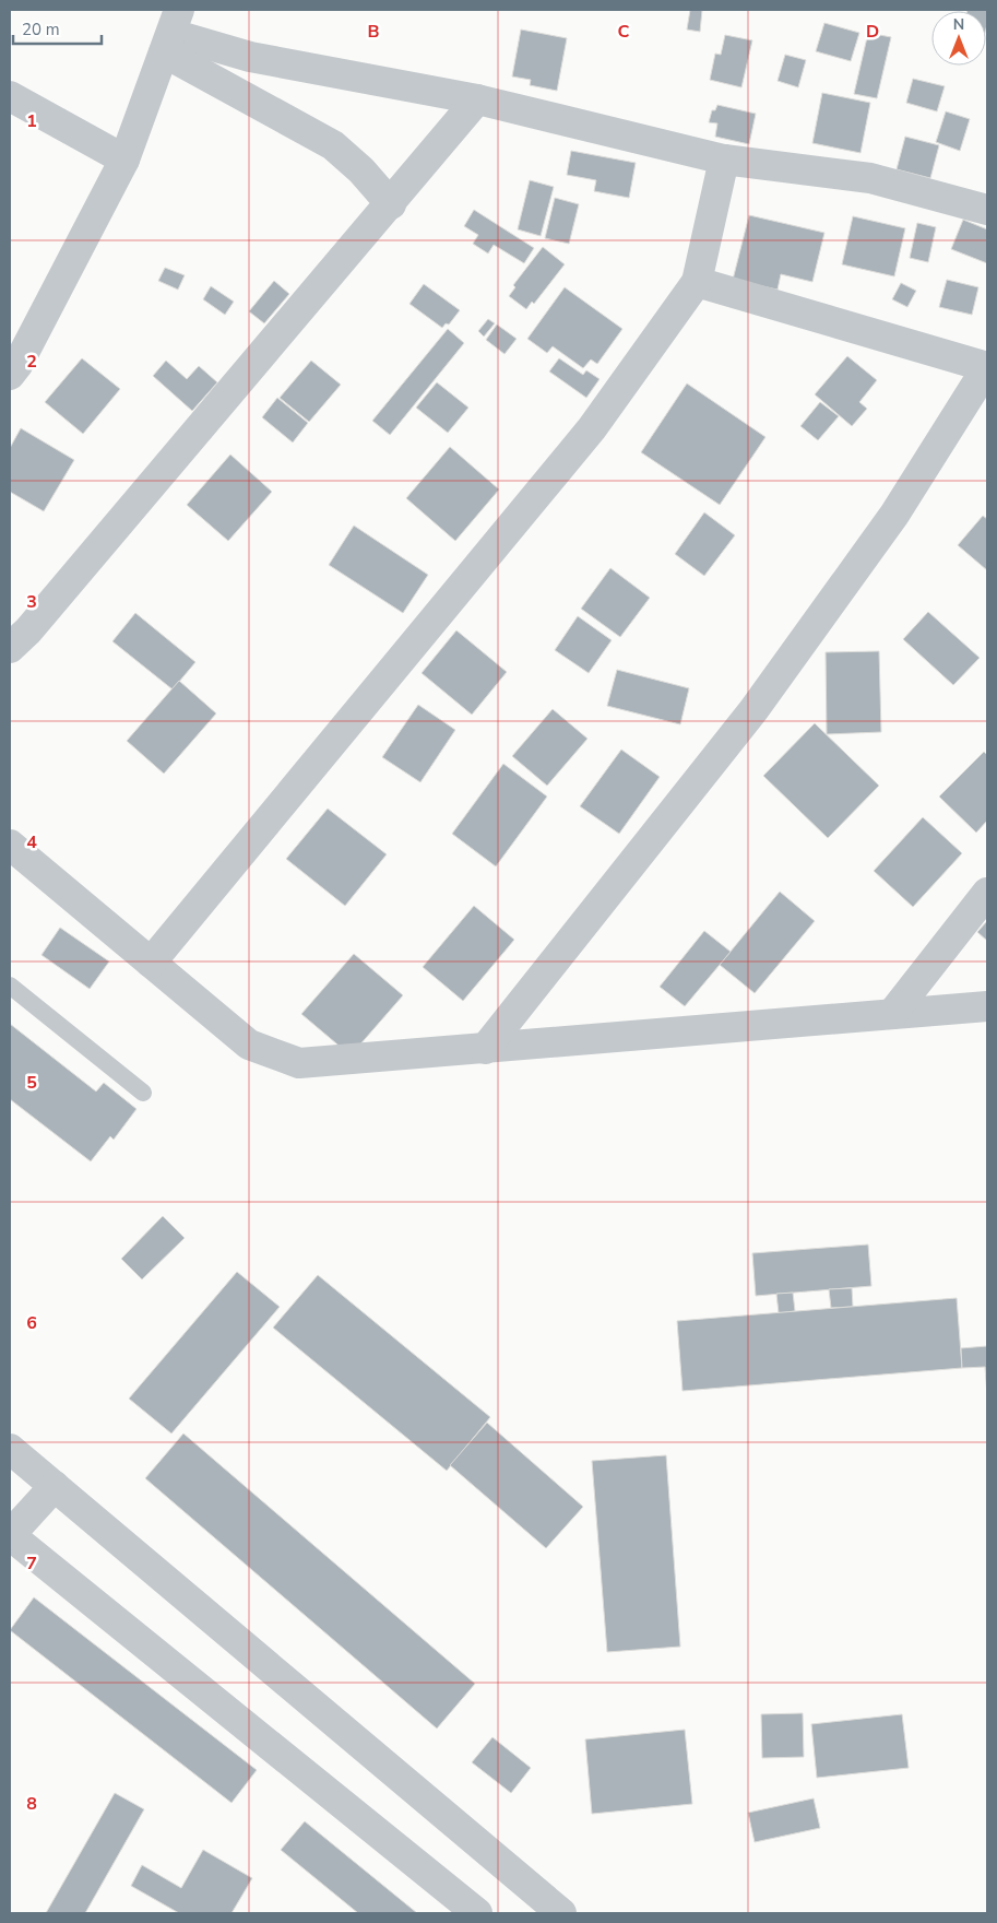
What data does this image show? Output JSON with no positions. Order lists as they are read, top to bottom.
{
  "scale_bar": "20 m",
  "north": "top",
  "grid": {
    "columns": ["B", "C", "D"],
    "rows": [
      "1",
      "2",
      "3",
      "4",
      "5",
      "6",
      "7",
      "8"
    ]
  }
}
